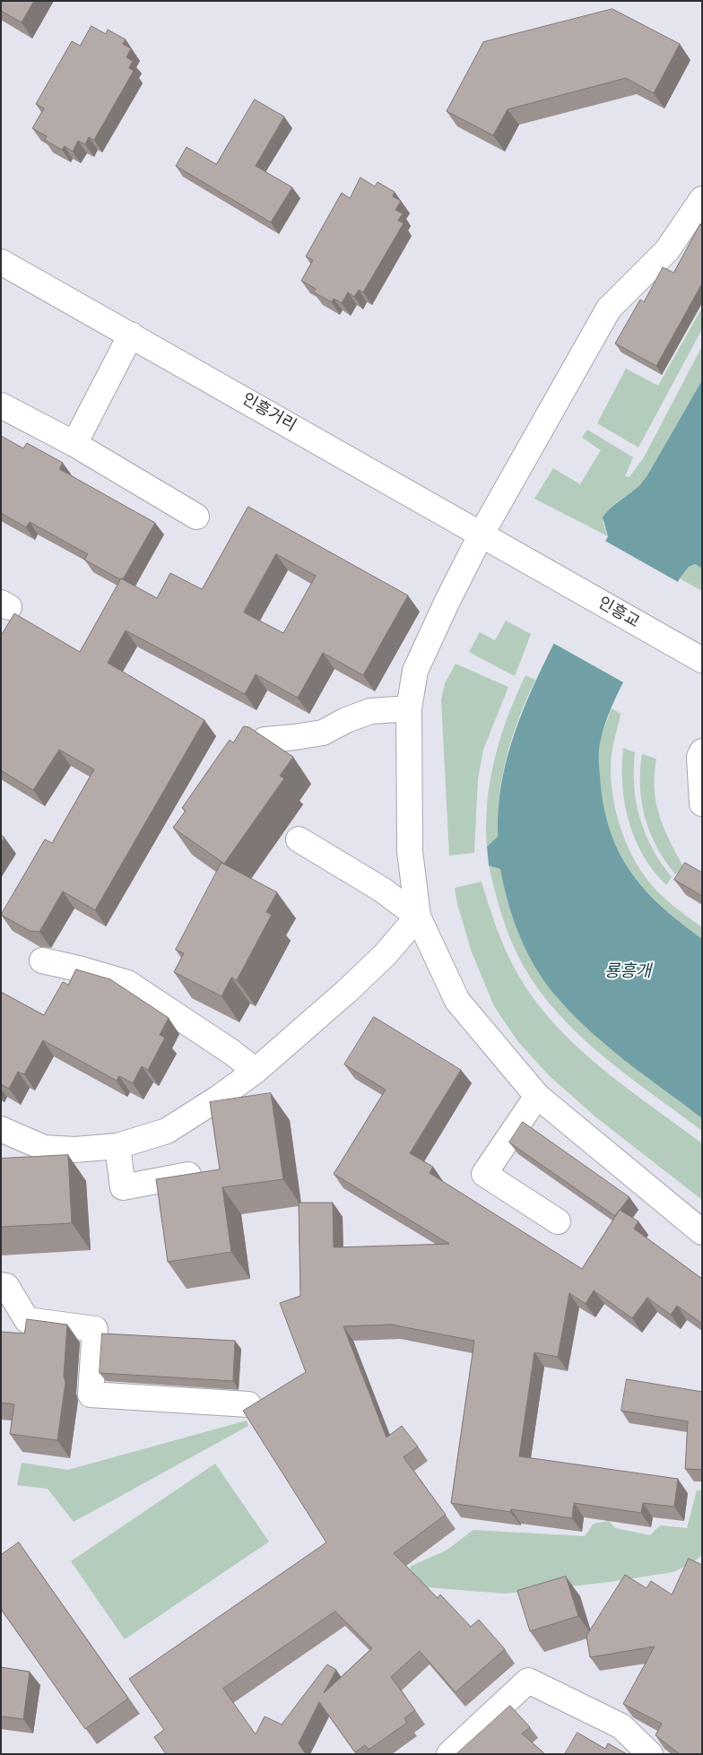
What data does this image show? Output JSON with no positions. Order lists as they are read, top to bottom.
{
  "streets": {
    "street": ["인흥거리", "인흥교"]
  },
  "crossings": [
    ["인흥거리", "인흥교"]
  ],
  "water": ["룡흥개"]
}
